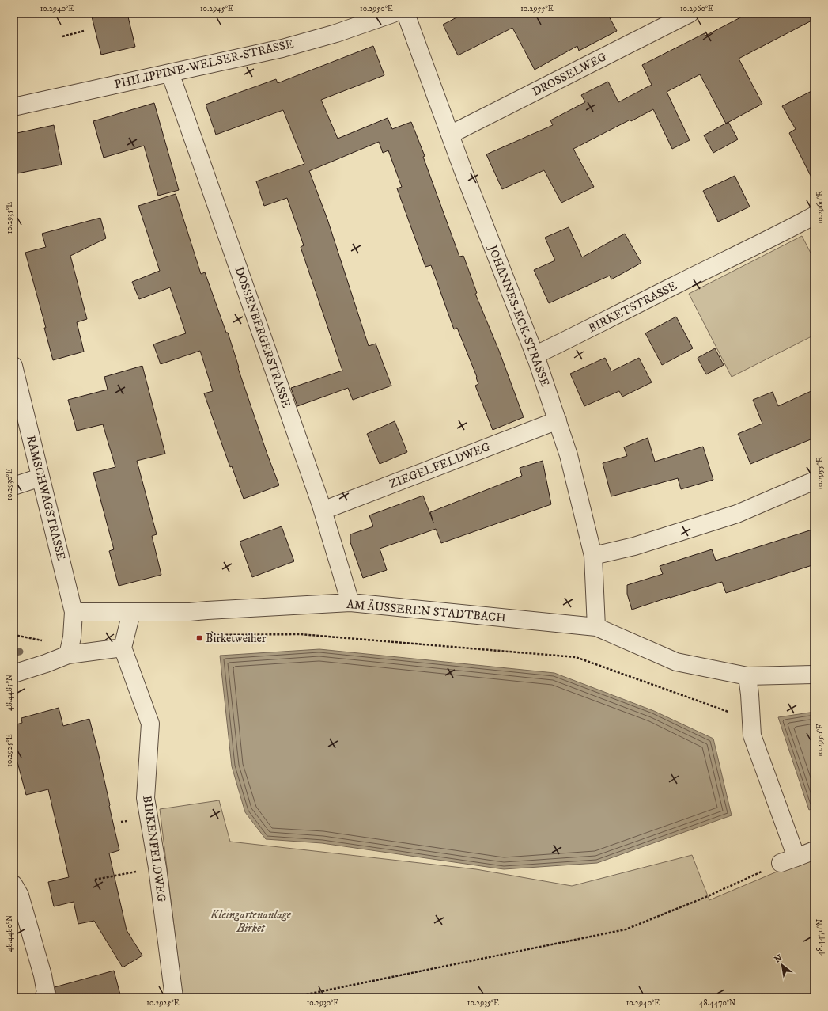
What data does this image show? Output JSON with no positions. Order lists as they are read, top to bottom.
{
  "streets": {
    "street": [
      "PHILIPPINE-WELSER-STRASSE",
      "DROSSELWEG",
      "BIRKETSTRASSE",
      "JOHANNES-ECK-STRASSE",
      "DOSSENBERGERSTRASSE",
      "ZIEGELFELDWEG",
      "RAMSCHWAGSTRASSE",
      "AM ÄUSSEREN STADTBACH",
      "BIRKENFELDWEG"
    ]
  },
  "crossings": [
    ["PHILIPPINE-WELSER-STRASSE", "DOSSENBERGERSTRASSE"],
    ["DROSSELWEG", "JOHANNES-ECK-STRASSE"],
    ["BIRKETSTRASSE", "JOHANNES-ECK-STRASSE"],
    ["JOHANNES-ECK-STRASSE", "ZIEGELFELDWEG"],
    ["JOHANNES-ECK-STRASSE", "AM ÄUSSEREN STADTBACH"],
    ["DOSSENBERGERSTRASSE", "ZIEGELFELDWEG"],
    ["DOSSENBERGERSTRASSE", "AM ÄUSSEREN STADTBACH"],
    ["RAMSCHWAGSTRASSE", "AM ÄUSSEREN STADTBACH"]
  ],
  "parks": ["Kleingartenanlage Birket"],
  "places": {
    "transit": ["Birketweiher"]
  },
  "north": "top left",
  "coordinates": [
    "10.2940°E",
    "10.2945°E",
    "10.2950°E",
    "10.2955°E",
    "10.2960°E",
    "10.2935°E",
    "10.2930°E",
    "48.4485°N",
    "10.2925°E",
    "48.4480°N",
    "48.4470°N"
  ]
}
